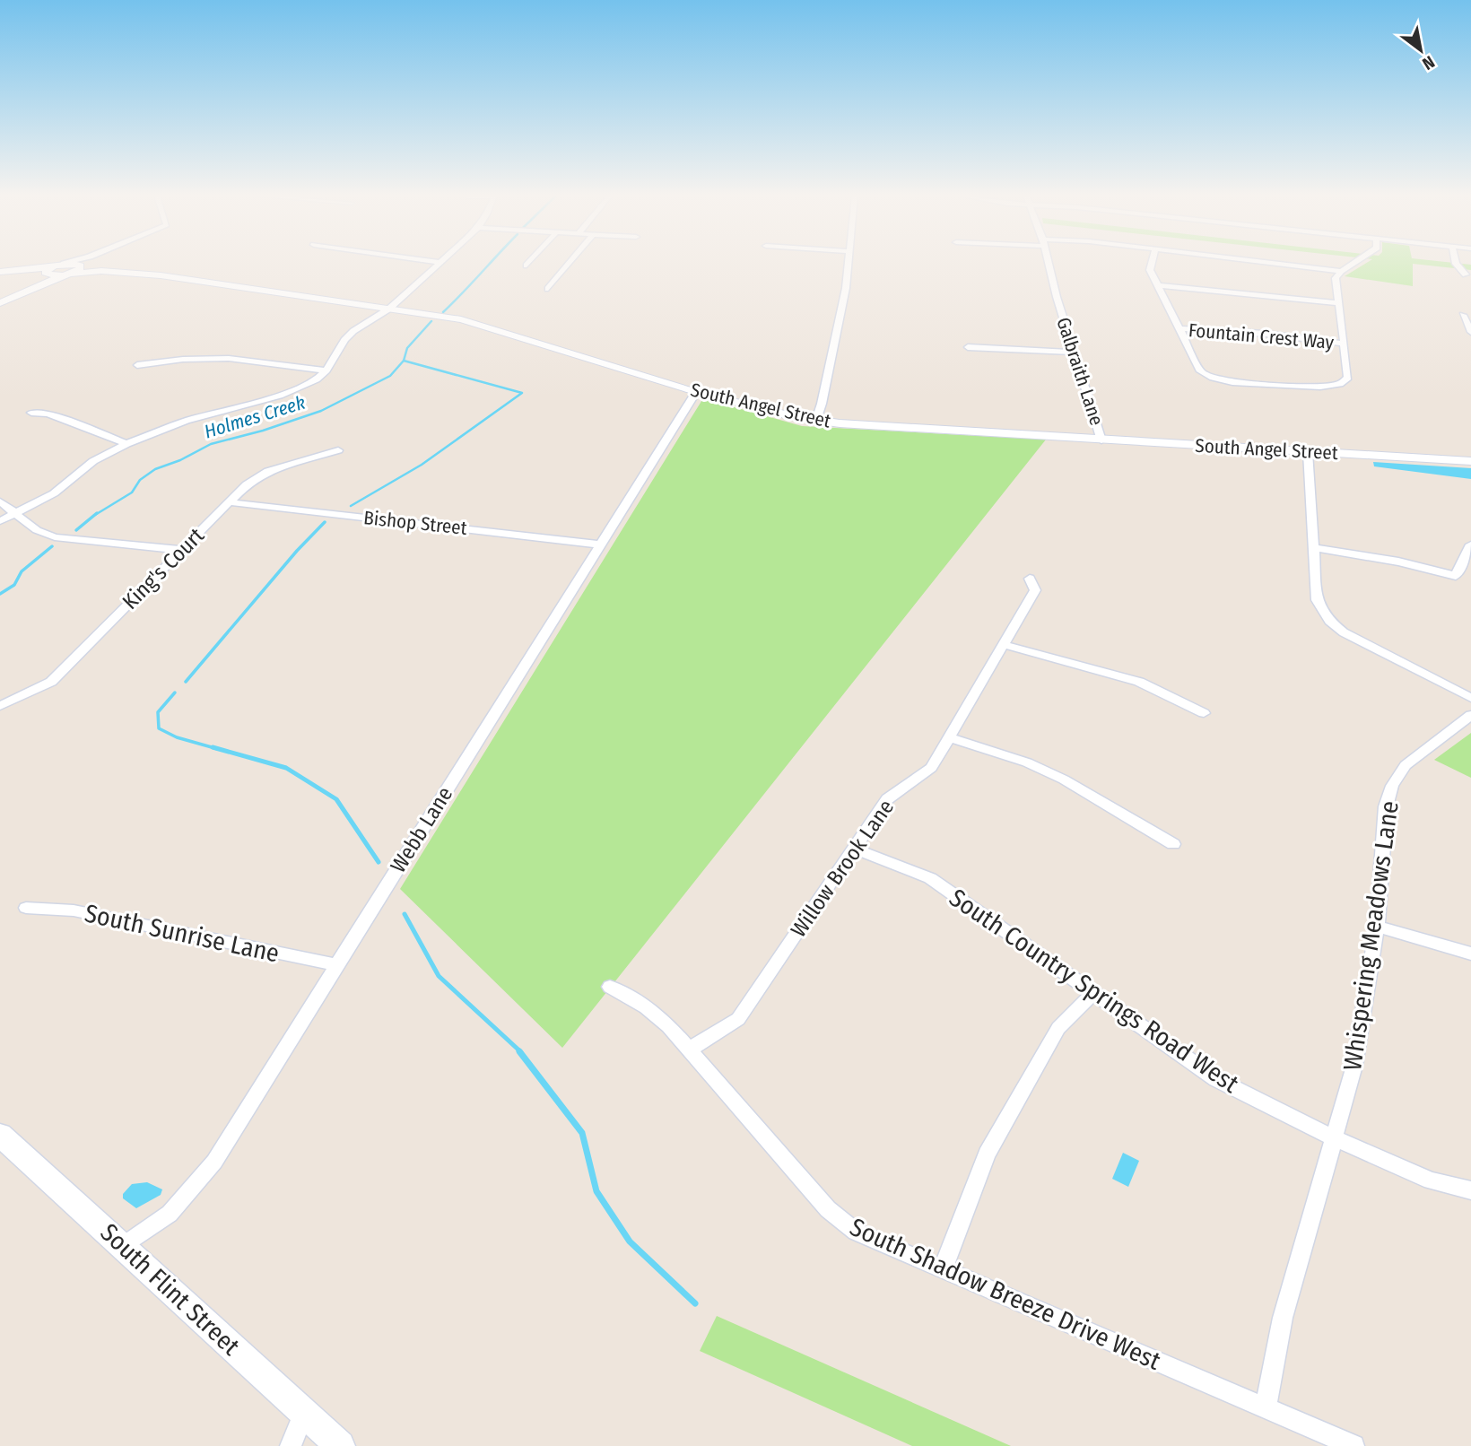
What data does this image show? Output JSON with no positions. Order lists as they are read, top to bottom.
{
  "streets": {
    "main road": ["South Flint Street"],
    "street": [
      "Fountain Crest Way",
      "Galbraith Lane",
      "South Angel Street",
      "Bishop Street",
      "King's Court",
      "Webb Lane",
      "Willow Brook Lane",
      "South Sunrise Lane",
      "Whispering Meadows Lane",
      "South Country Springs Road West",
      "South Shadow Breeze Drive West"
    ]
  },
  "crossings": [
    ["Galbraith Lane", "South Angel Street"],
    ["South Angel Street", "Webb Lane"],
    ["Bishop Street", "King's Court"],
    ["Bishop Street", "Webb Lane"],
    ["Webb Lane", "South Sunrise Lane"],
    ["Webb Lane", "South Flint Street"],
    ["Willow Brook Lane", "South Country Springs Road West"],
    ["Willow Brook Lane", "South Shadow Breeze Drive West"],
    ["Whispering Meadows Lane", "South Country Springs Road West"],
    ["Whispering Meadows Lane", "South Shadow Breeze Drive West"]
  ],
  "water": ["Holmes Creek"],
  "north": "bottom right"
}
